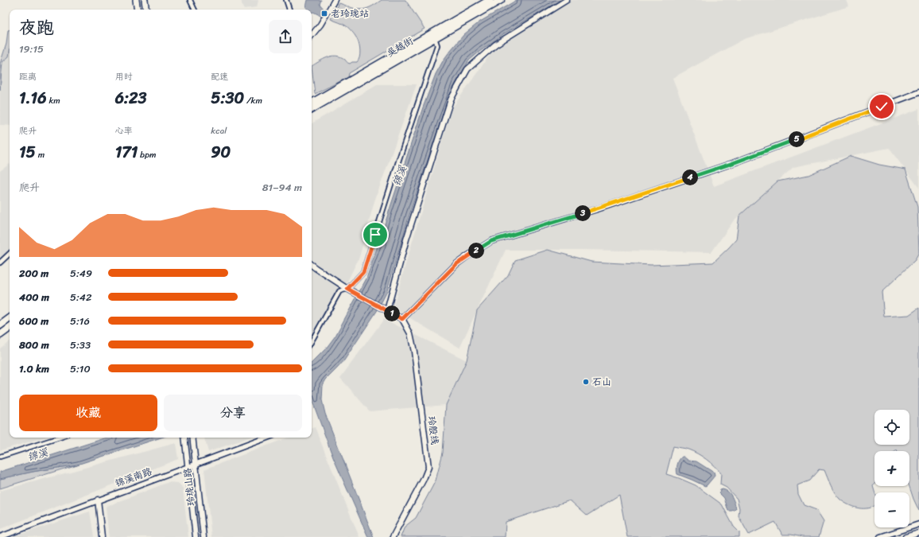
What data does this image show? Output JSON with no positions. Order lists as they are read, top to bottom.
{
  "streets": {
    "highway": ["吴越街"],
    "street": ["玲殷线", "锦溪南路", "玲珑山路"]
  },
  "crossings": [
    ["锦溪南路", "玲珑山路"]
  ],
  "water": ["锦溪"],
  "places": {
    "transit": ["老玲珑站"],
    "other": ["石山"]
  },
  "page": {
    "heading": ["夜跑", "19:15"],
    "stats": [
      ["距离", "1.16 km"],
      ["用时", "6:23"],
      ["配速", "5:30 /km"],
      ["爬升", "15 m"],
      ["心率", "171 bpm"],
      ["kcal", "90"]
    ],
    "pins": [
      "5",
      "4",
      "3",
      "2",
      "1"
    ],
    "chart": ["爬升", "81–94 m"],
    "list": [
      {
        "name": "200 m",
        "note": "5:49"
      },
      {
        "name": "400 m",
        "note": "5:42"
      },
      {
        "name": "600 m",
        "note": "5:16"
      },
      {
        "name": "800 m",
        "note": "5:33"
      },
      {
        "name": "1.0 km",
        "note": "5:10"
      }
    ],
    "buttons": ["收藏", "分享"],
    "map_buttons": ["+", "−"]
  }
}
